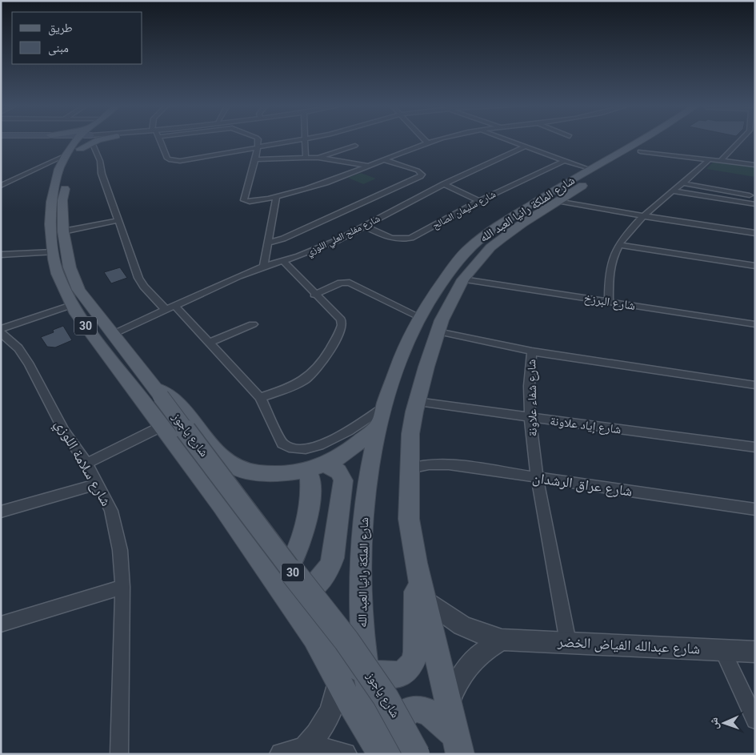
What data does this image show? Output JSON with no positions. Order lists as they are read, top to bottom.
{
  "streets": {
    "main road": ["شارع الملكة رانيا العبد الله", "30", "شارع ياجوز"],
    "street": [
      "شارع سليمان الصالح",
      "شارع مفلح العلي اللوزي",
      "شارع البرزخ",
      "شارع شفاء علاونة",
      "شارع إياد علاونة",
      "شارع سلامة اللوزي",
      "شارع عراق الرشدان",
      "شارع عبدالله الفياض الخضر"
    ]
  },
  "crossings": [
    ["شارع الملكة رانيا العبد الله", "شارع البرزخ"],
    ["شارع الملكة رانيا العبد الله", "شارع إياد علاونة"],
    ["شارع الملكة رانيا العبد الله", "شارع ياجوز"],
    ["شارع الملكة رانيا العبد الله", "شارع عراق الرشدان"],
    ["شارع الملكة رانيا العبد الله", "شارع عبدالله الفياض الخضر"],
    ["شارع سليمان الصالح", "شارع مفلح العلي اللوزي"],
    ["شارع مفلح العلي اللوزي", "شارع ياجوز"],
    ["شارع شفاء علاونة", "شارع إياد علاونة"],
    ["شارع شفاء علاونة", "شارع عراق الرشدان"],
    ["شارع شفاء علاونة", "شارع عبدالله الفياض الخضر"]
  ],
  "legend": ["طريق", "مبنى"],
  "north": "left"
}
